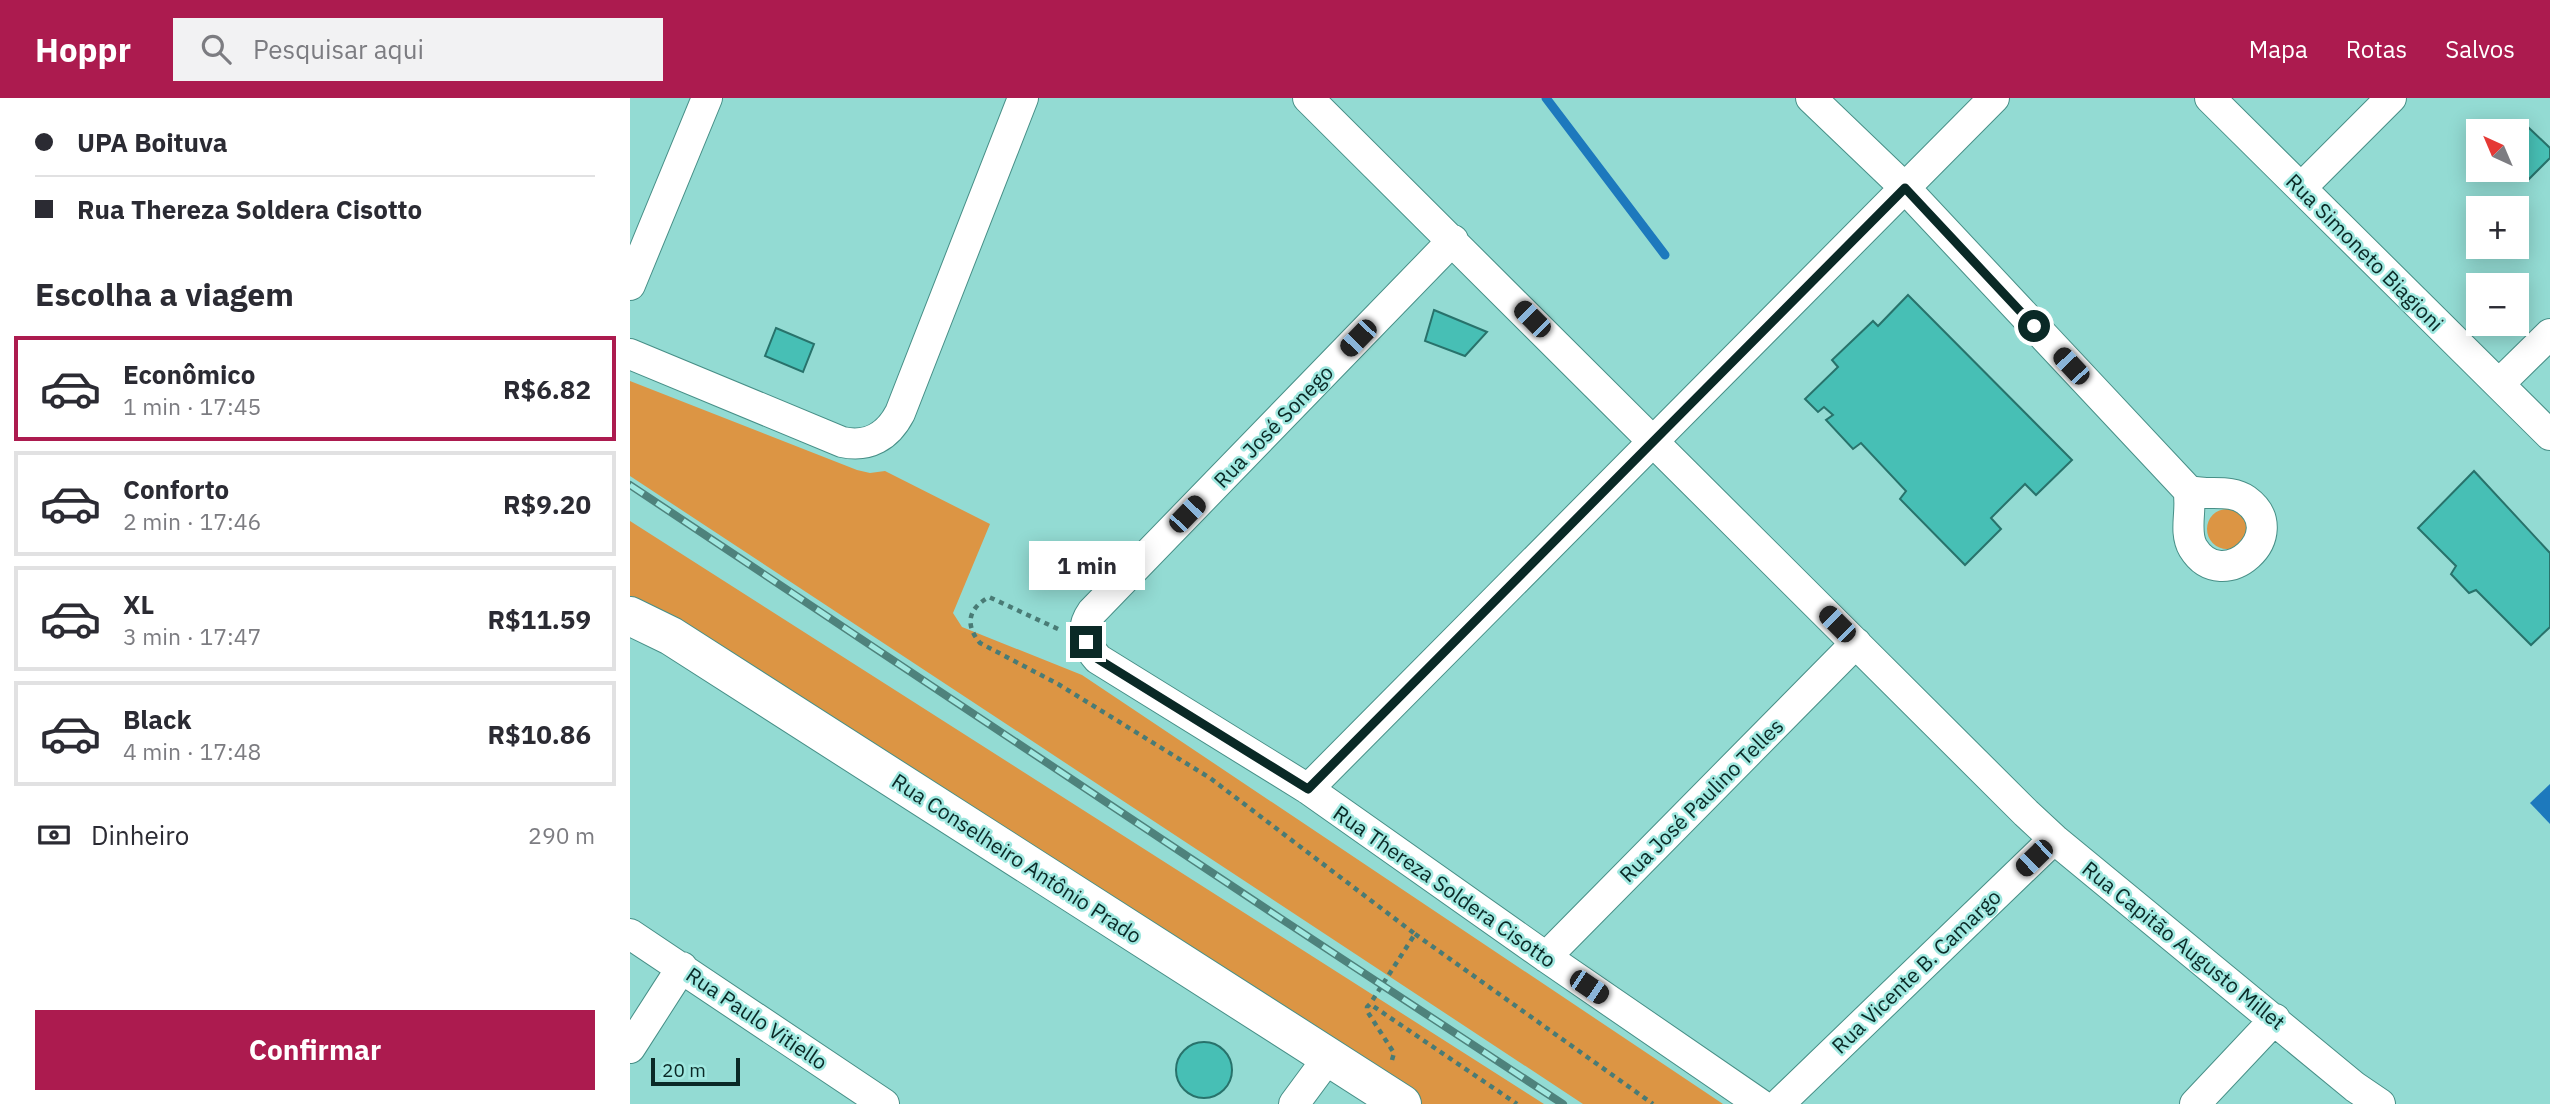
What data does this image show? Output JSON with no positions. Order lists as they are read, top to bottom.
{
  "streets": {
    "main road": ["Rua Conselheiro Antônio Prado"],
    "street": [
      "Rua Simoneto Biagioni",
      "Rua José Sonego",
      "Rua José Paulino Telles",
      "Rua Thereza Soldera Cisotto",
      "Rua Capitão Augusto Millet",
      "Rua Vicente B. Camargo",
      "Rua Paulo Vitiello"
    ]
  },
  "crossings": [
    ["Rua José Sonego", "Rua Thereza Soldera Cisotto"],
    ["Rua José Sonego", "Rua Capitão Augusto Millet"],
    ["Rua José Paulino Telles", "Rua Thereza Soldera Cisotto"],
    ["Rua José Paulino Telles", "Rua Capitão Augusto Millet"],
    ["Rua Capitão Augusto Millet", "Rua Vicente B. Camargo"]
  ],
  "scale_bar": "20 m",
  "north": "top left",
  "page": {
    "header": "Hoppr",
    "search": "Pesquisar aqui",
    "nav": ["Mapa", "Rotas", "Salvos"],
    "banner": ["UPA Boituva", "Rua Thereza Soldera Cisotto"],
    "map_buttons": ["+", "−"],
    "heading": "Escolha a viagem",
    "list": [
      {
        "name": "Econômico",
        "note": "1 min · 17:45",
        "value": "R$6.82"
      },
      {
        "name": "Conforto",
        "note": "2 min · 17:46",
        "value": "R$9.20"
      },
      {
        "name": "XL",
        "note": "3 min · 17:47",
        "value": "R$11.59"
      },
      {
        "name": "Black",
        "note": "4 min · 17:48",
        "value": "R$10.86"
      }
    ],
    "bubble": "1 min",
    "pay": ["Dinheiro", "290 m"],
    "buttons": "Confirmar",
    "scale": "20 m"
  }
}
